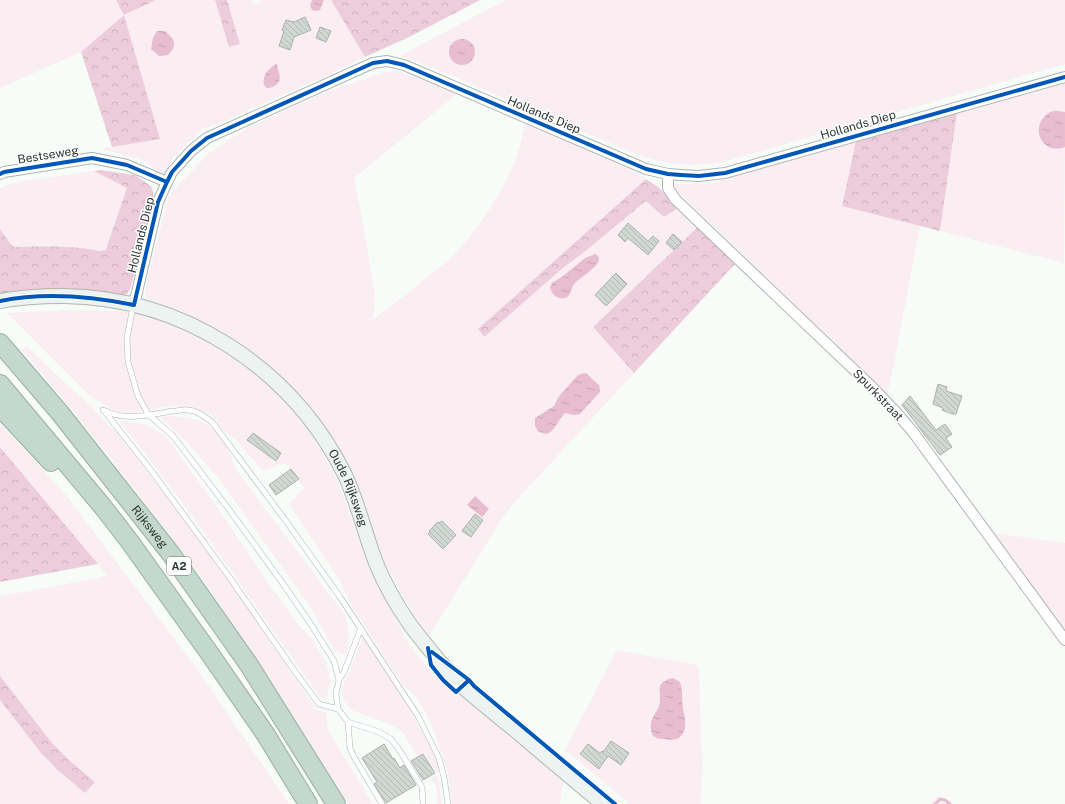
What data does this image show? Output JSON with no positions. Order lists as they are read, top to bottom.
{
  "streets": {
    "highway": ["Rijksweg", "A2"],
    "street": [
      "Hollands Diep",
      "Bestseweg",
      "Spurkstraat",
      "Oude Rijksweg"
    ]
  },
  "crossings": [
    ["Hollands Diep", "Bestseweg"],
    ["Hollands Diep", "Spurkstraat"],
    ["Hollands Diep", "Oude Rijksweg"],
    ["Rijksweg", "A2"]
  ]
}
